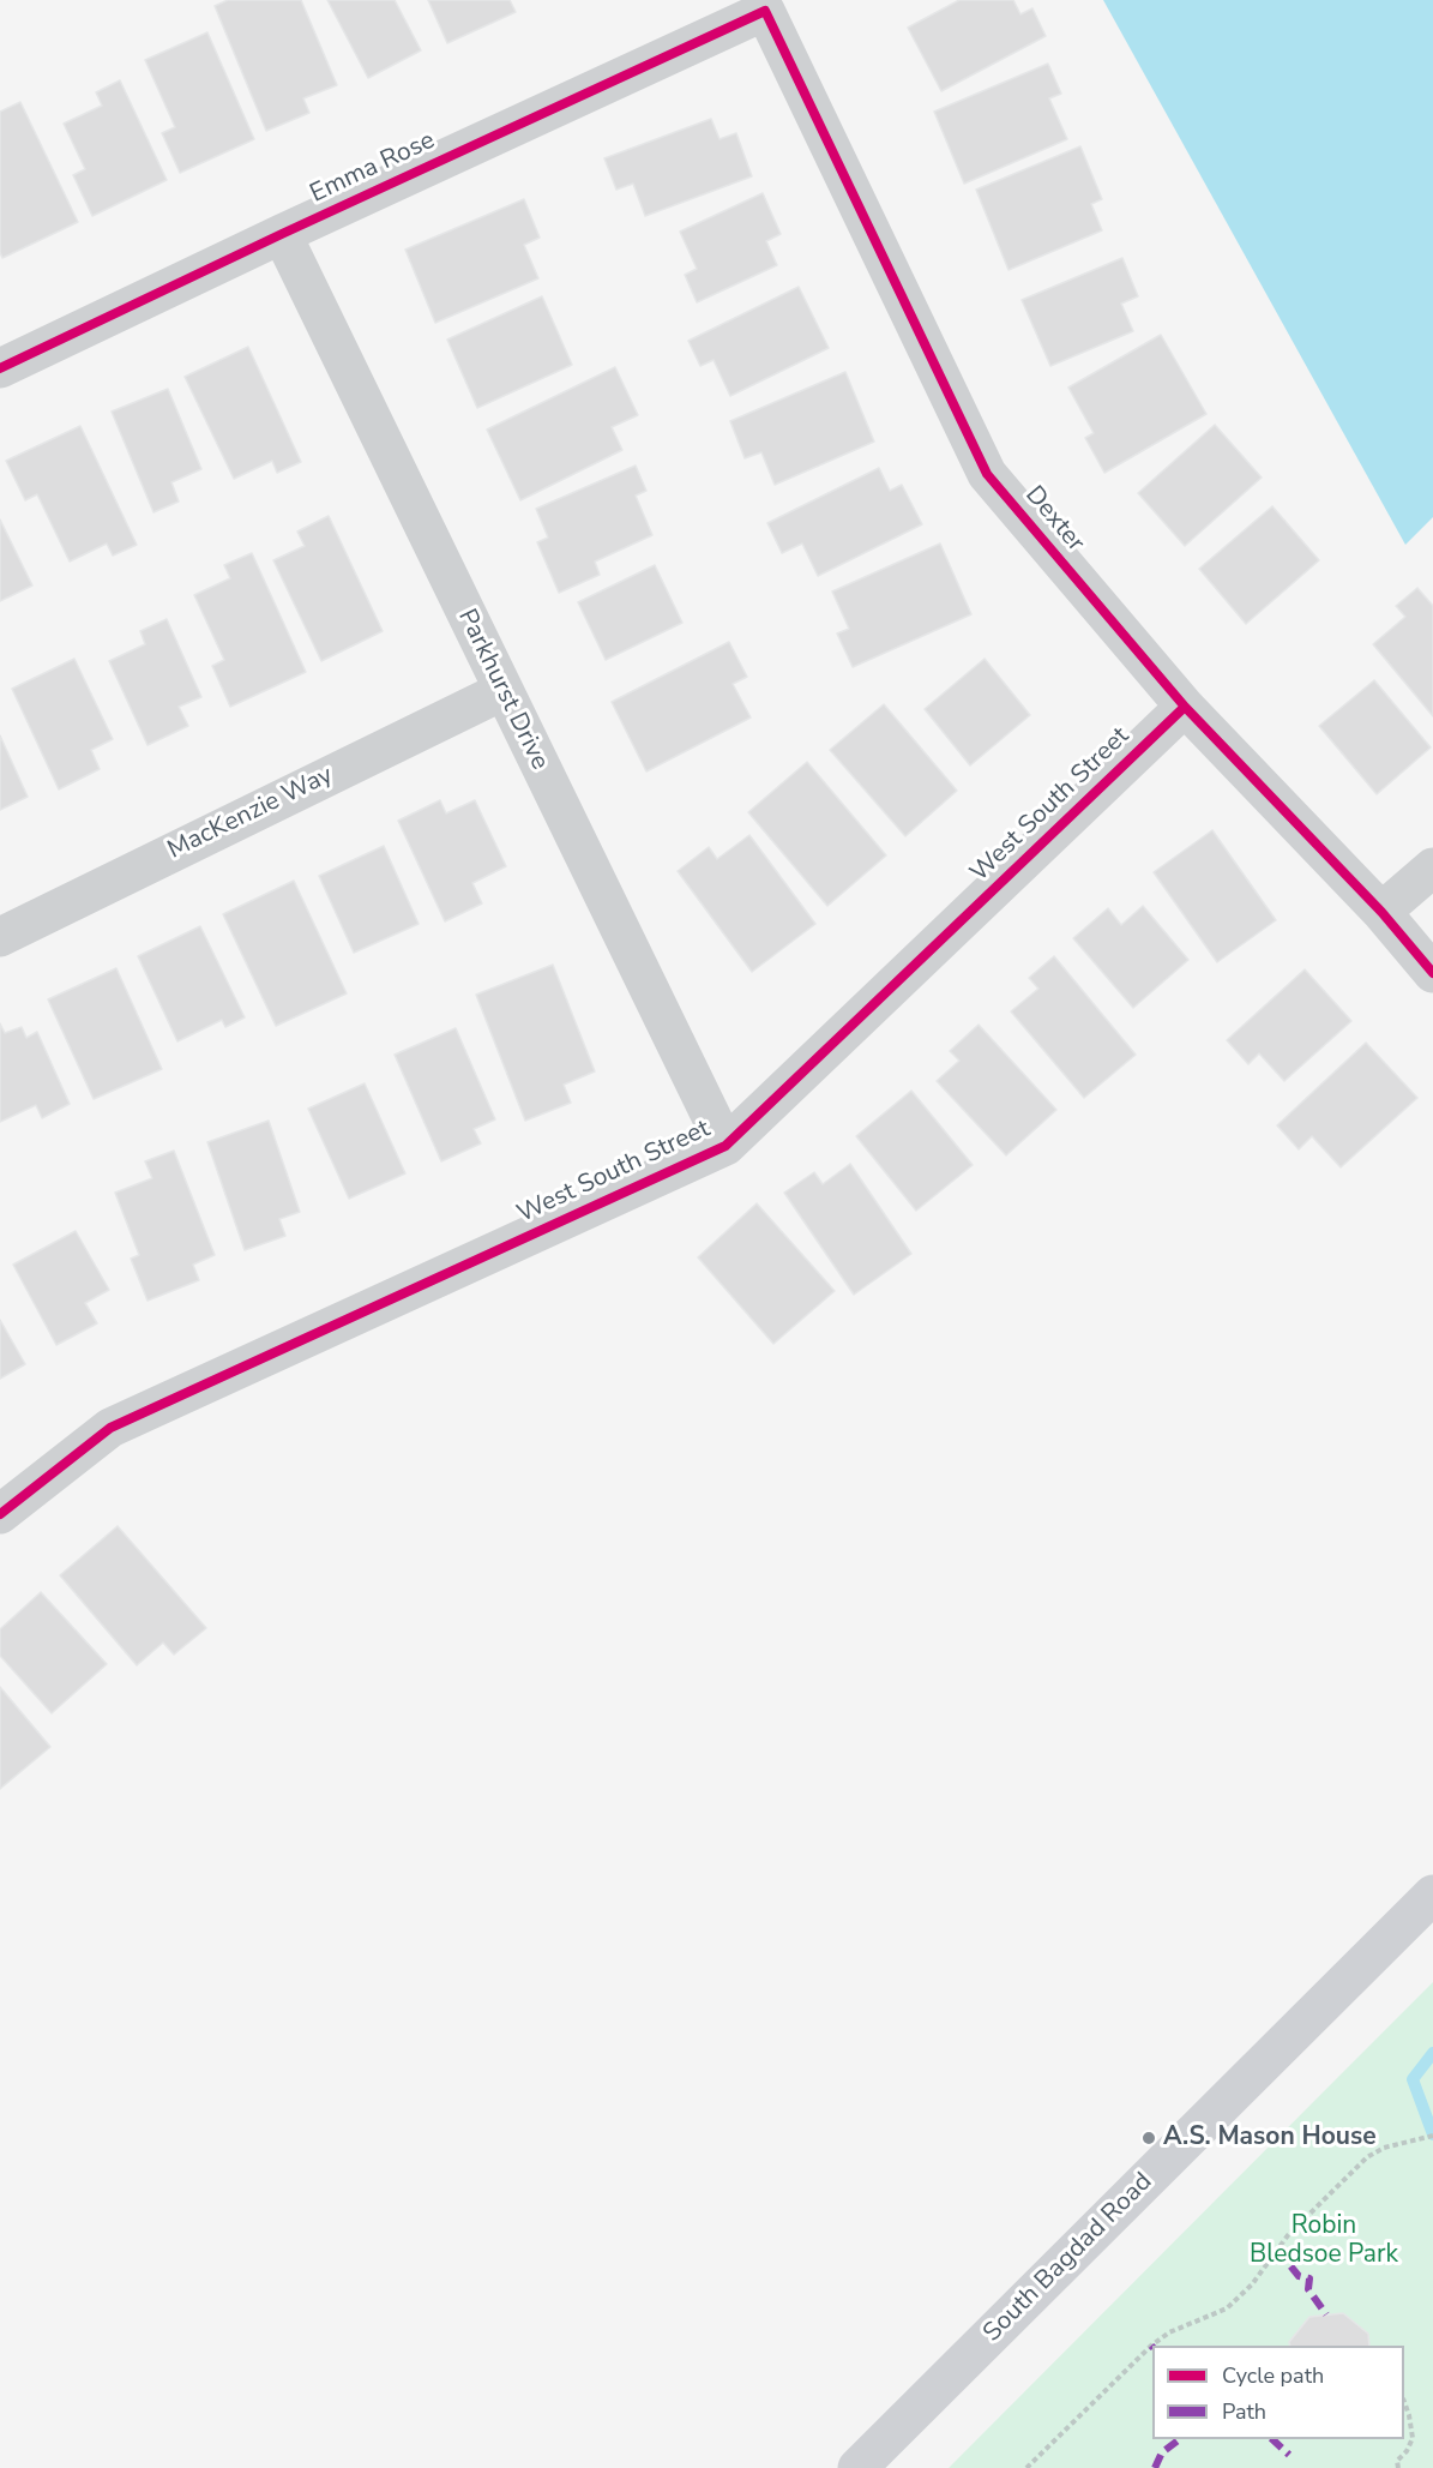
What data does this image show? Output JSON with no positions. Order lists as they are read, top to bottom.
{
  "streets": {
    "main road": ["South Bagdad Road"],
    "street": [
      "Emma Rose",
      "Dexter",
      "Parkhurst Drive",
      "West South Street",
      "MacKenzie Way"
    ]
  },
  "crossings": [
    ["Emma Rose", "Dexter"],
    ["Emma Rose", "Parkhurst Drive"],
    ["Dexter", "West South Street"],
    ["Parkhurst Drive", "West South Street"],
    ["Parkhurst Drive", "MacKenzie Way"]
  ],
  "parks": ["Robin Bledsoe Park"],
  "places": ["A.S. Mason House"],
  "legend": ["Cycle path", "Path"]
}
